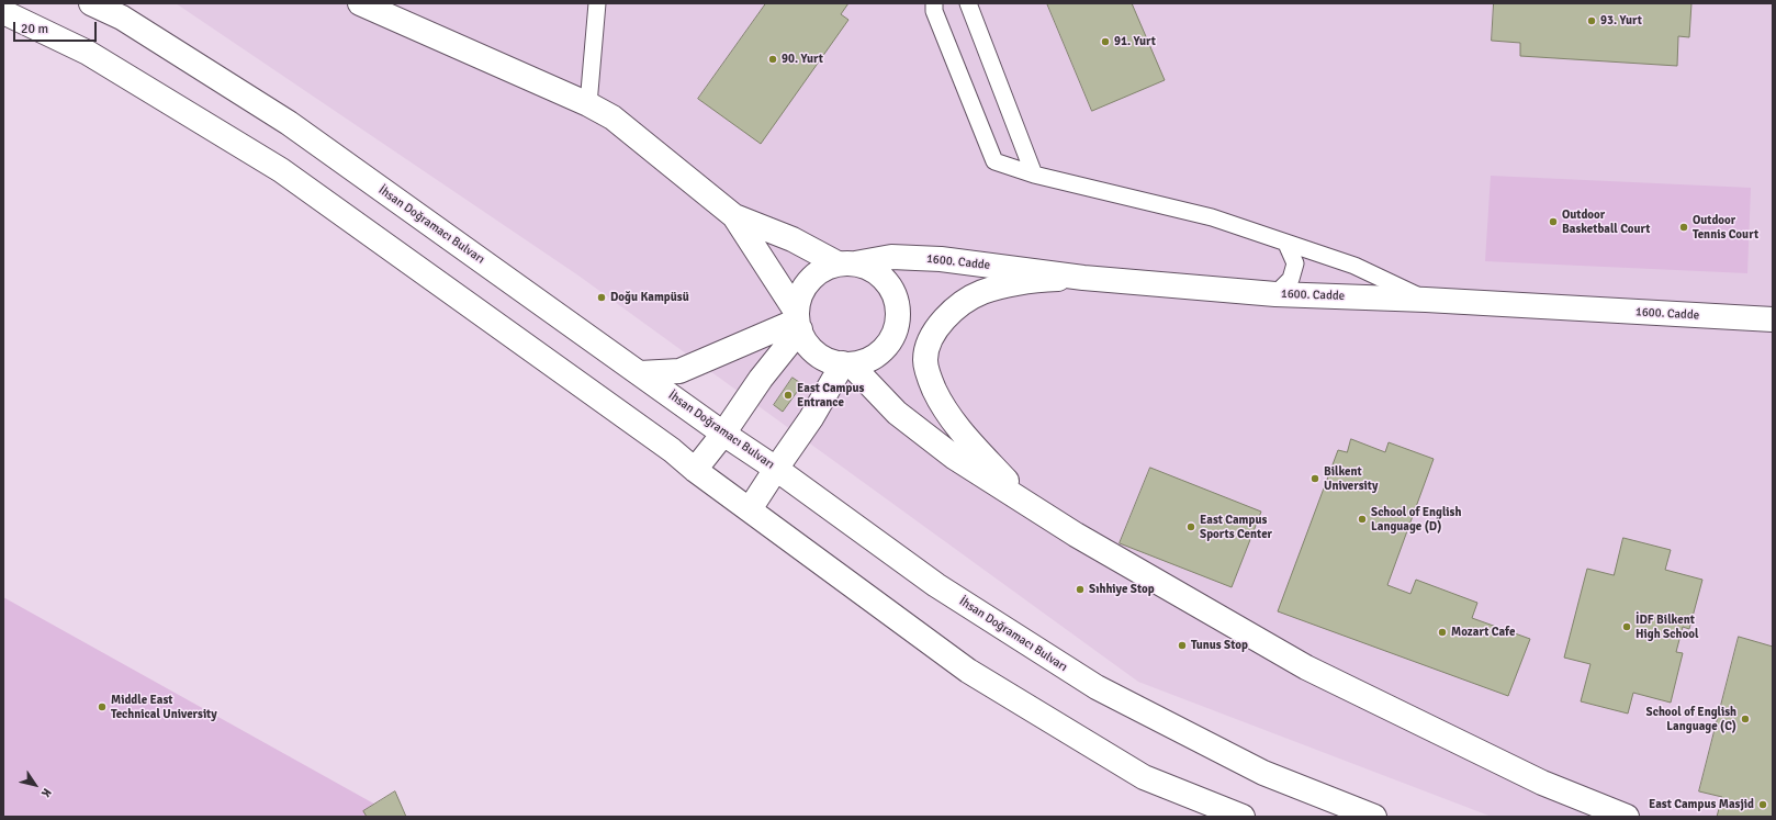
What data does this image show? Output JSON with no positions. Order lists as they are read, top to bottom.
{
  "streets": {
    "street": ["İhsan Doğramacı Bulvarı", "1600. Cadde"]
  },
  "crossings": [
    ["İhsan Doğramacı Bulvarı", "1600. Cadde"]
  ],
  "places": [
    "93. Yurt",
    "91. Yurt",
    "90. Yurt",
    "Outdoor Basketball Court",
    "Outdoor Tennis Court",
    "Doğu Kampüsü",
    "East Campus Entrance",
    "Bilkent University",
    "School of English Language (D)",
    "East Campus Sports Center",
    "Sıhhiye Stop",
    "İDF Bilkent High School",
    "Mozart Cafe",
    "Tunus Stop",
    "Middle East Technical University",
    "School of English Language (C)",
    "East Campus Masjid"
  ],
  "scale_bar": "20 m",
  "north": "bottom right"
}
